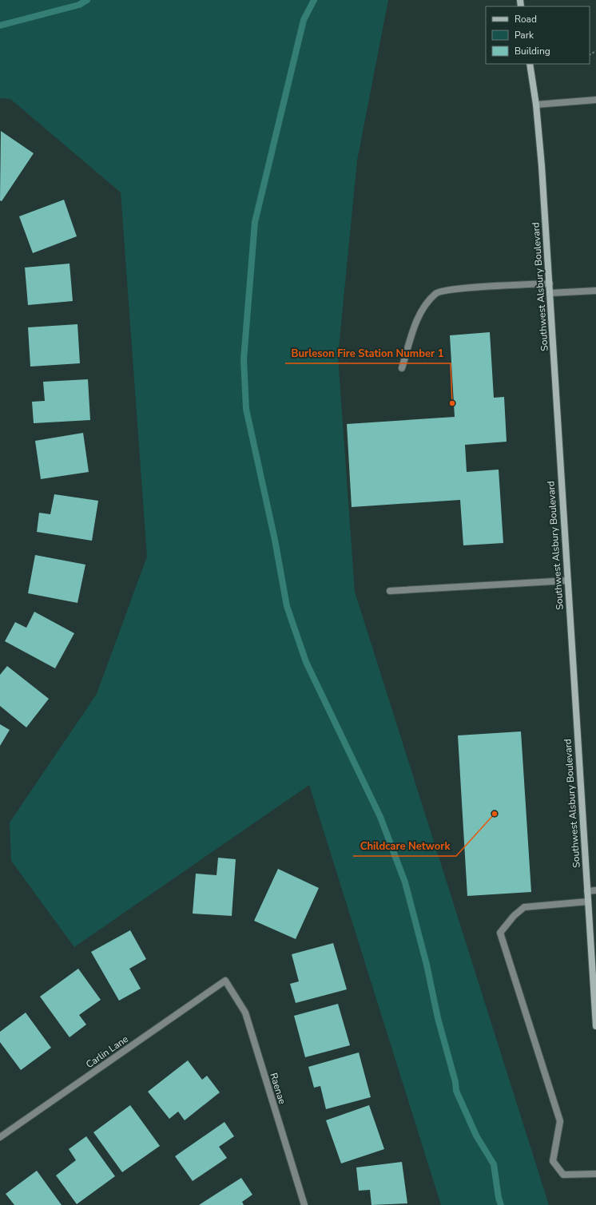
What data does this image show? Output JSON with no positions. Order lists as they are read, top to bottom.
{
  "streets": {
    "main road": ["Southwest Alsbury Boulevard"],
    "street": ["Carlin Lane", "Raenae"]
  },
  "crossings": [
    ["Carlin Lane", "Raenae"]
  ],
  "places": ["Burleson Fire Station Number 1", "Childcare Network"],
  "legend": ["Road", "Park", "Building"]
}
